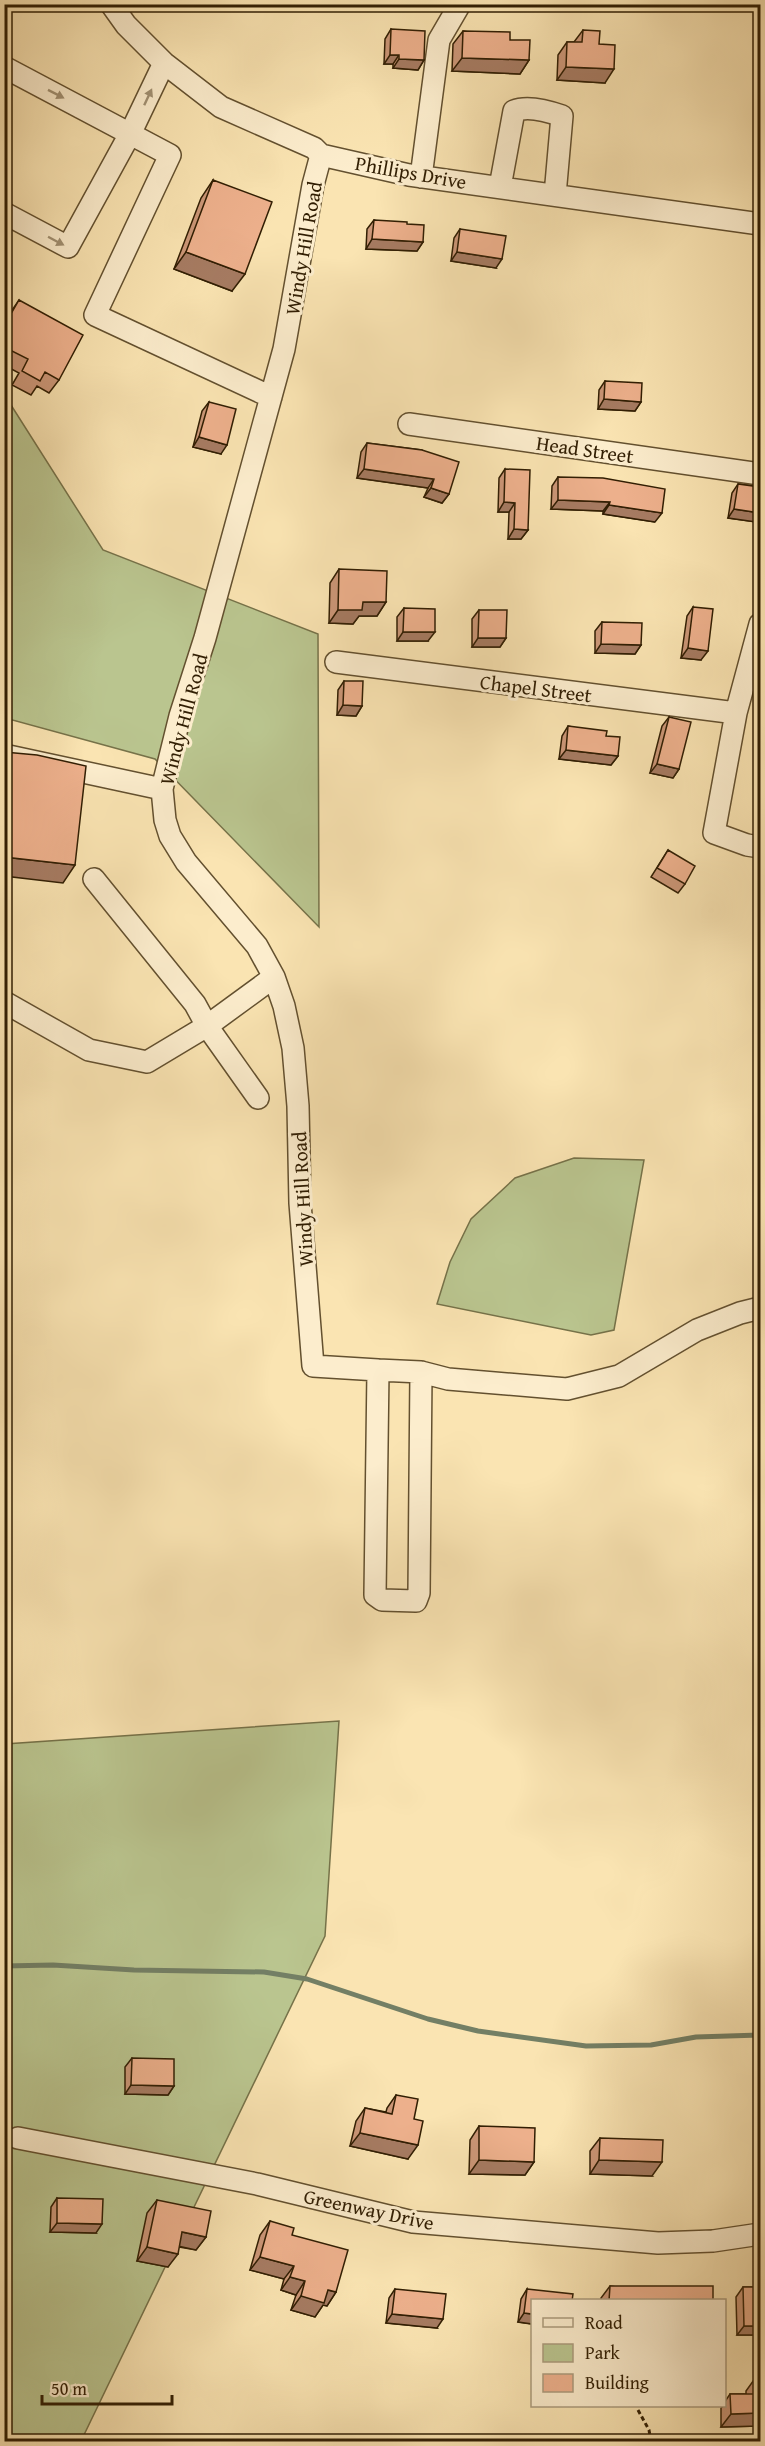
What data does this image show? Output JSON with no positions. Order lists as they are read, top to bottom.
{
  "streets": {
    "street": [
      "Phillips Drive",
      "Windy Hill Road",
      "Head Street",
      "Chapel Street",
      "Greenway Drive"
    ]
  },
  "crossings": [
    ["Phillips Drive", "Windy Hill Road"]
  ],
  "legend": ["Road", "Park", "Building"],
  "scale_bar": "50 m"
}
